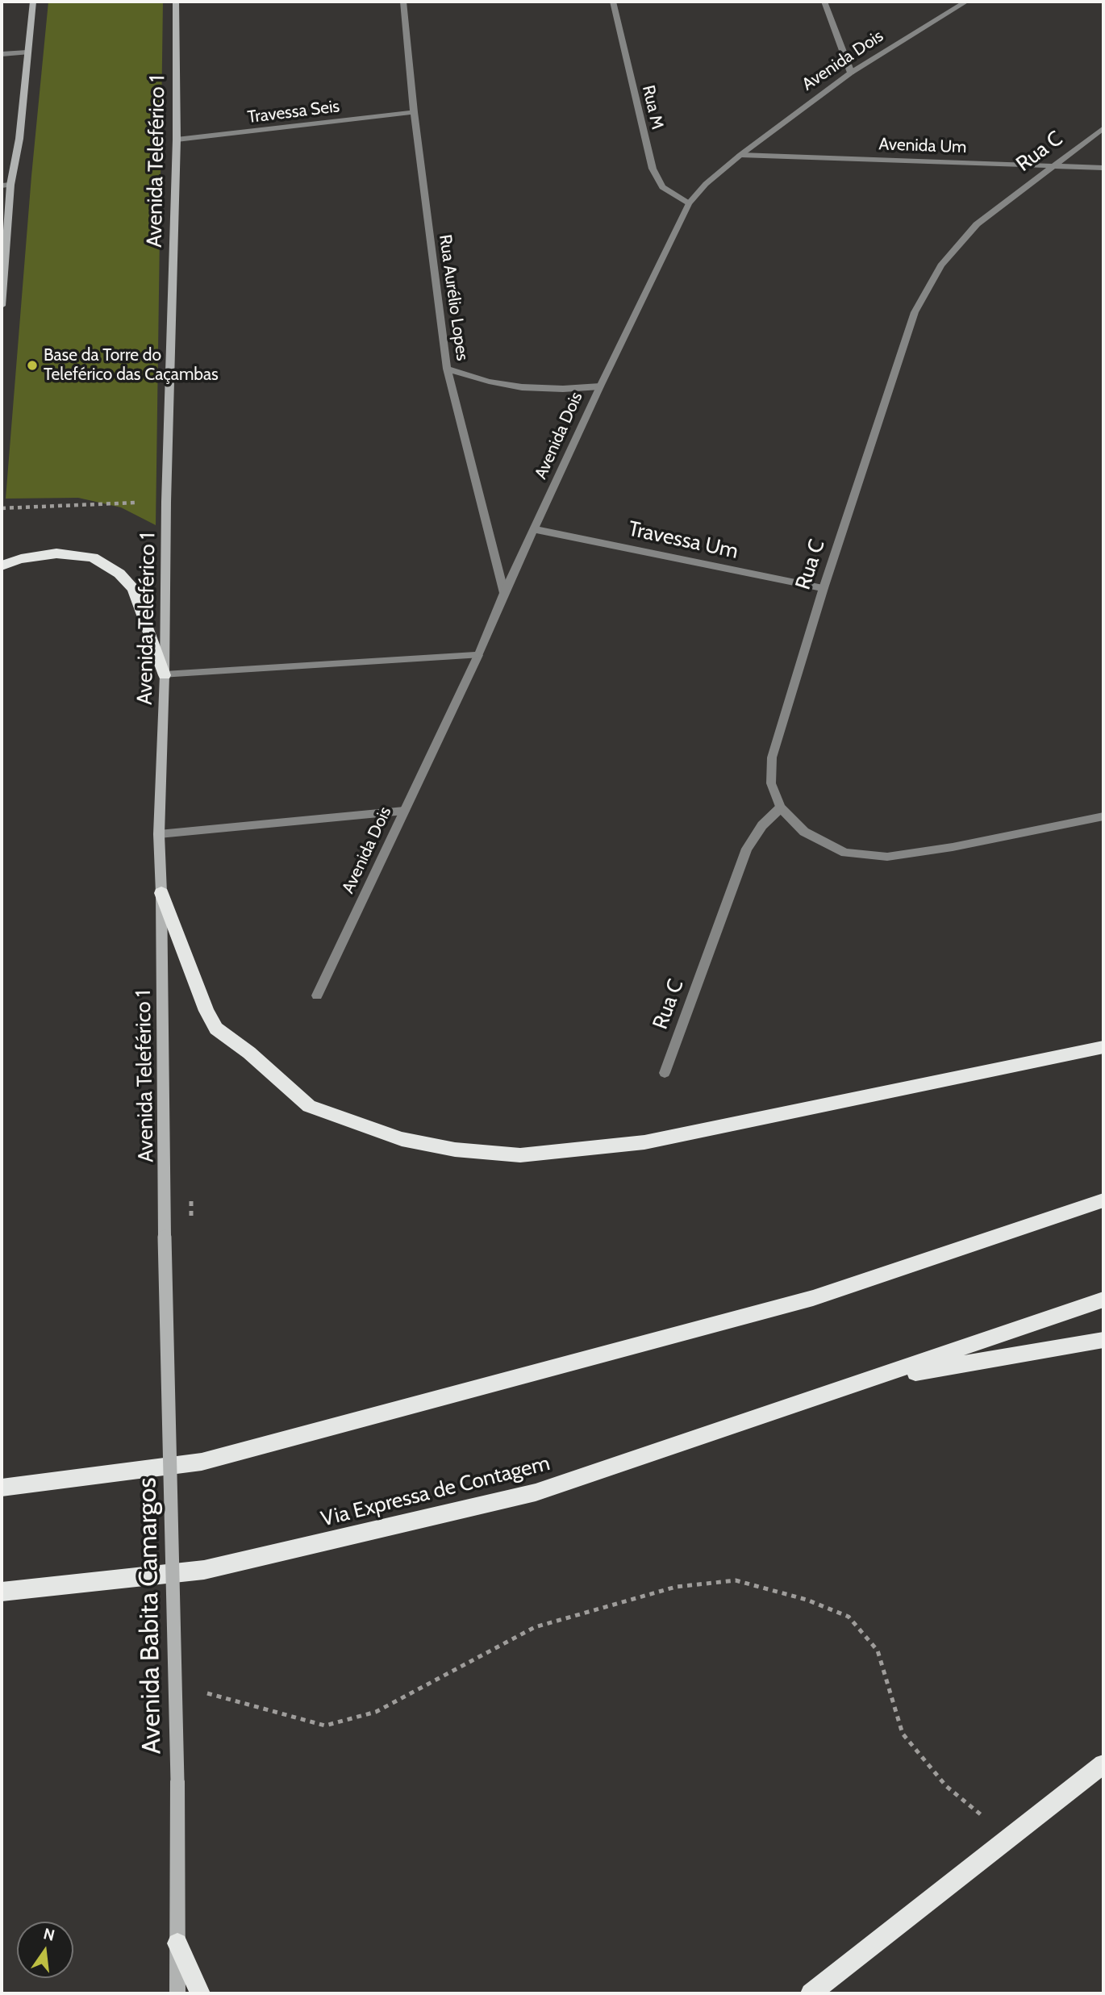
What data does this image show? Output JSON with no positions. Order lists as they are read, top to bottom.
{
  "streets": {
    "highway": ["Via Expressa de Contagem"],
    "main road": ["Avenida Teleférico 1", "Avenida Babita Camargos"],
    "street": [
      "Avenida Dois",
      "Rua M",
      "Travessa Seis",
      "Avenida Um",
      "Rua C",
      "Rua Aurélio Lopes",
      "Travessa Um"
    ]
  },
  "crossings": [
    ["Avenida Dois", "Rua M"],
    ["Avenida Dois", "Avenida Um"],
    ["Avenida Dois", "Rua Aurélio Lopes"],
    ["Avenida Dois", "Travessa Um"],
    ["Travessa Seis", "Avenida Teleférico 1"],
    ["Travessa Seis", "Rua Aurélio Lopes"],
    ["Avenida Um", "Rua C"],
    ["Rua C", "Travessa Um"],
    ["Avenida Teleférico 1", "Avenida Babita Camargos"]
  ],
  "places": ["Base da Torre do Teleférico das Caçambas"],
  "north": "top"
}
